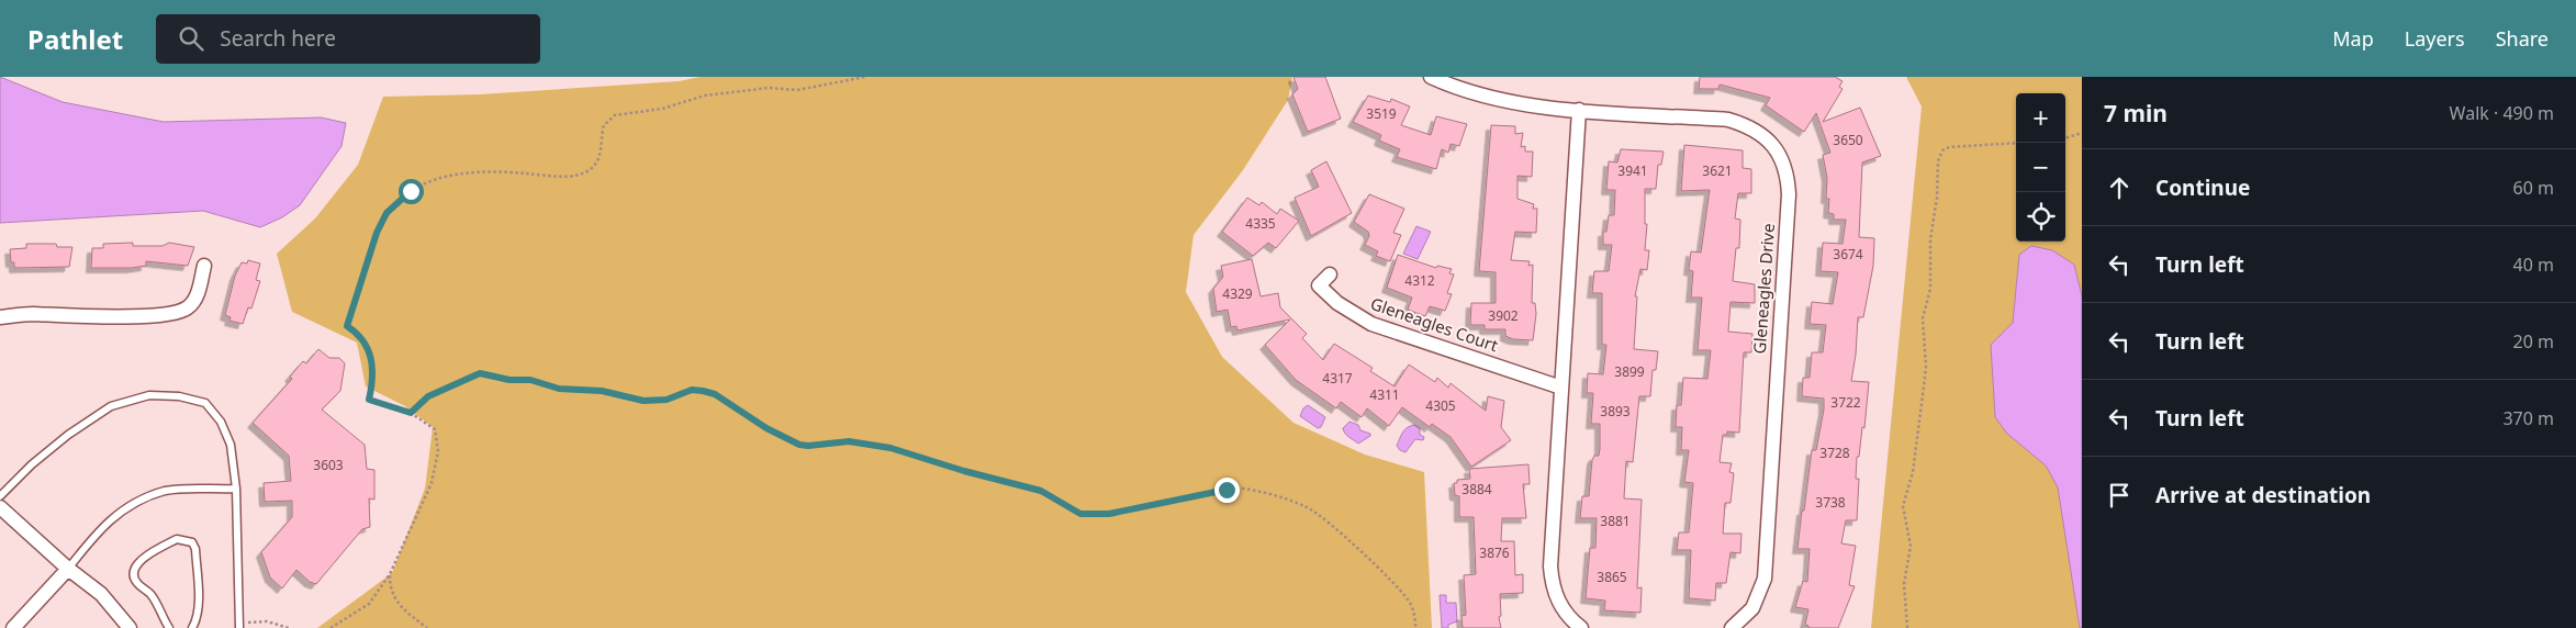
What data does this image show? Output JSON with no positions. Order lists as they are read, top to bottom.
{
  "streets": {
    "street": ["Gleneagles Drive", "Gleneagles Court"]
  },
  "house_numbers": [
    "3519",
    "3650",
    "3941",
    "3621",
    "4335",
    "3674",
    "4312",
    "4329",
    "3902",
    "3899",
    "4317",
    "4311",
    "3722",
    "4305",
    "3893",
    "3728",
    "3603",
    "3884",
    "3738",
    "3881",
    "3876",
    "3865"
  ],
  "page": {
    "header": "Pathlet",
    "search": "Search here",
    "nav": ["Map", "Layers", "Share"],
    "heading": ["7 min", "Walk · 490 m"],
    "map_buttons": ["+", "−"],
    "list": [
      ["Continue", "60 m"],
      ["Turn left", "40 m"],
      ["Turn left", "20 m"],
      ["Turn left", "370 m"],
      "Arrive at destination"
    ]
  }
}
